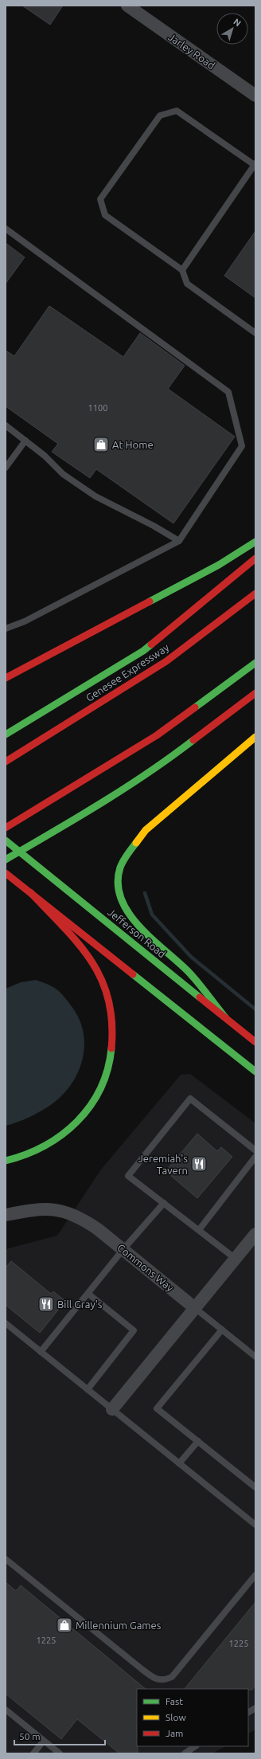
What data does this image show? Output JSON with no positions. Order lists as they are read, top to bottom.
{
  "streets": {
    "main road": ["Genesee Expressway", "Jefferson Road"],
    "street": ["Jarley Road", "Commons Way"]
  },
  "places": {
    "shop": ["At Home", "Millennium Games"],
    "restaurant": ["Jeremiah's Tavern", "Bill Gray's"]
  },
  "house_numbers": ["1100", "1225", "1225"],
  "legend": ["Fast", "Slow", "Jam"],
  "scale_bar": "50 m",
  "north": "top right"
}
